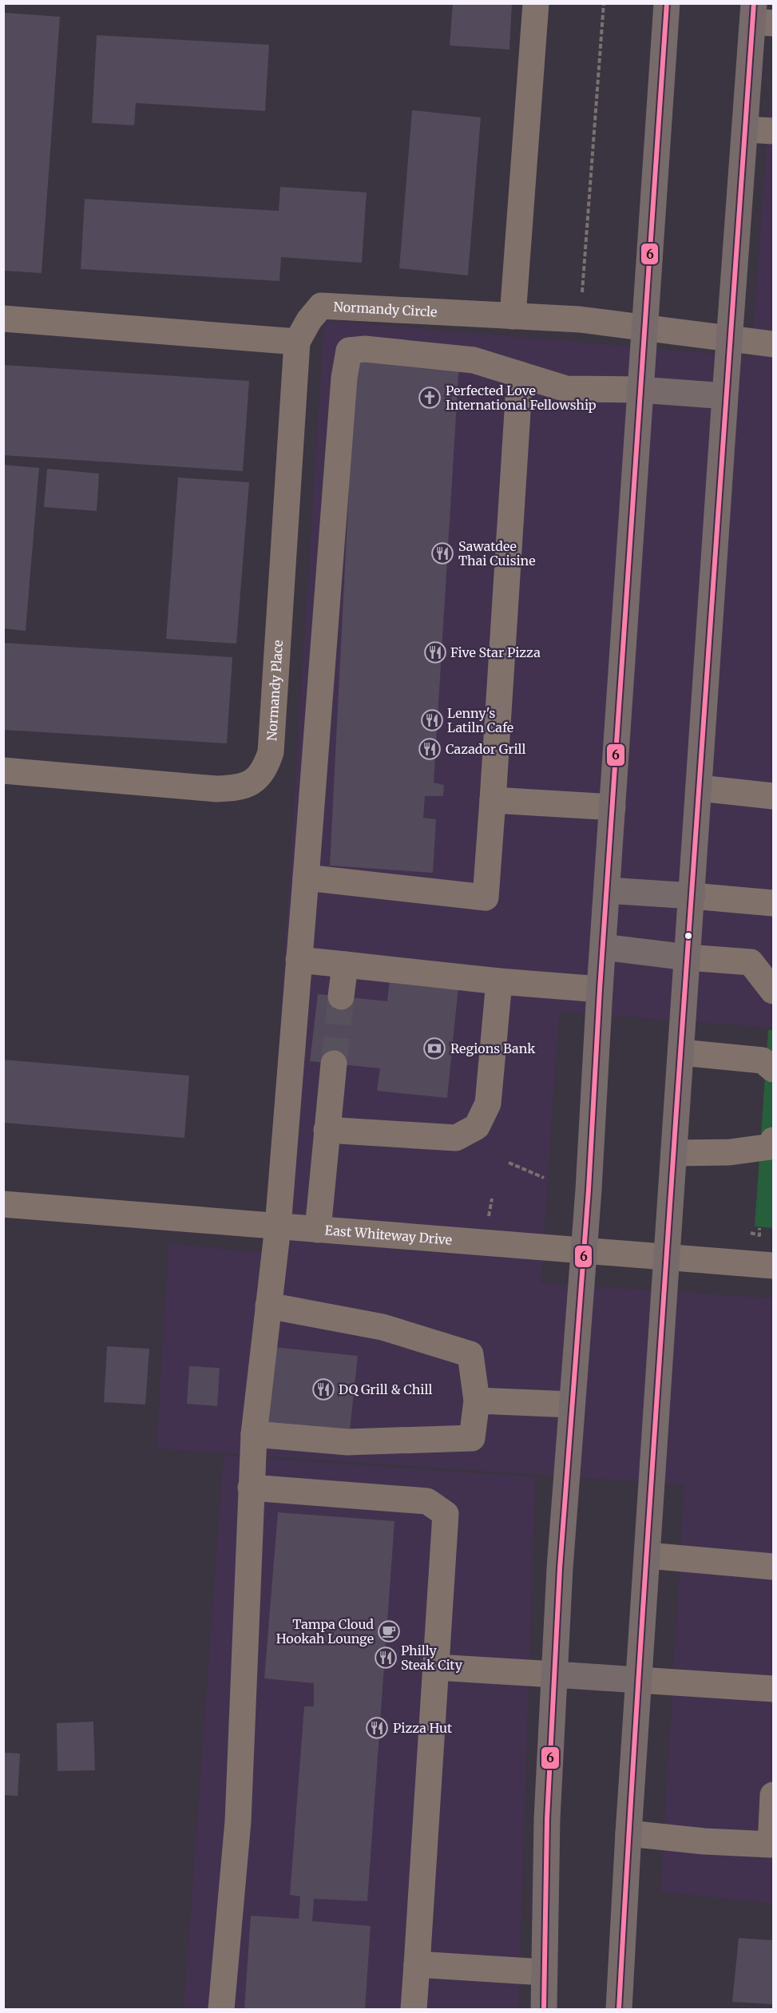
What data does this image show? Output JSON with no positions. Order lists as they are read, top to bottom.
{
  "streets": {
    "street": ["Normandy Circle", "Normandy Place", "East Whiteway Drive"]
  },
  "crossings": [
    ["Normandy Circle", "Normandy Place"]
  ],
  "places": {
    "church": ["Perfected Love International Fellowship"],
    "restaurant": [
      "Sawatdee Thai Cuisine",
      "Five Star Pizza",
      "Lenny's Latiln Cafe",
      "Cazador Grill",
      "DQ Grill & Chill",
      "Philly Steak City",
      "Pizza Hut"
    ],
    "bank": ["Regions Bank"],
    "cafe": ["Tampa Cloud Hookah Lounge"]
  },
  "lines": ["transit line 6"]
}
